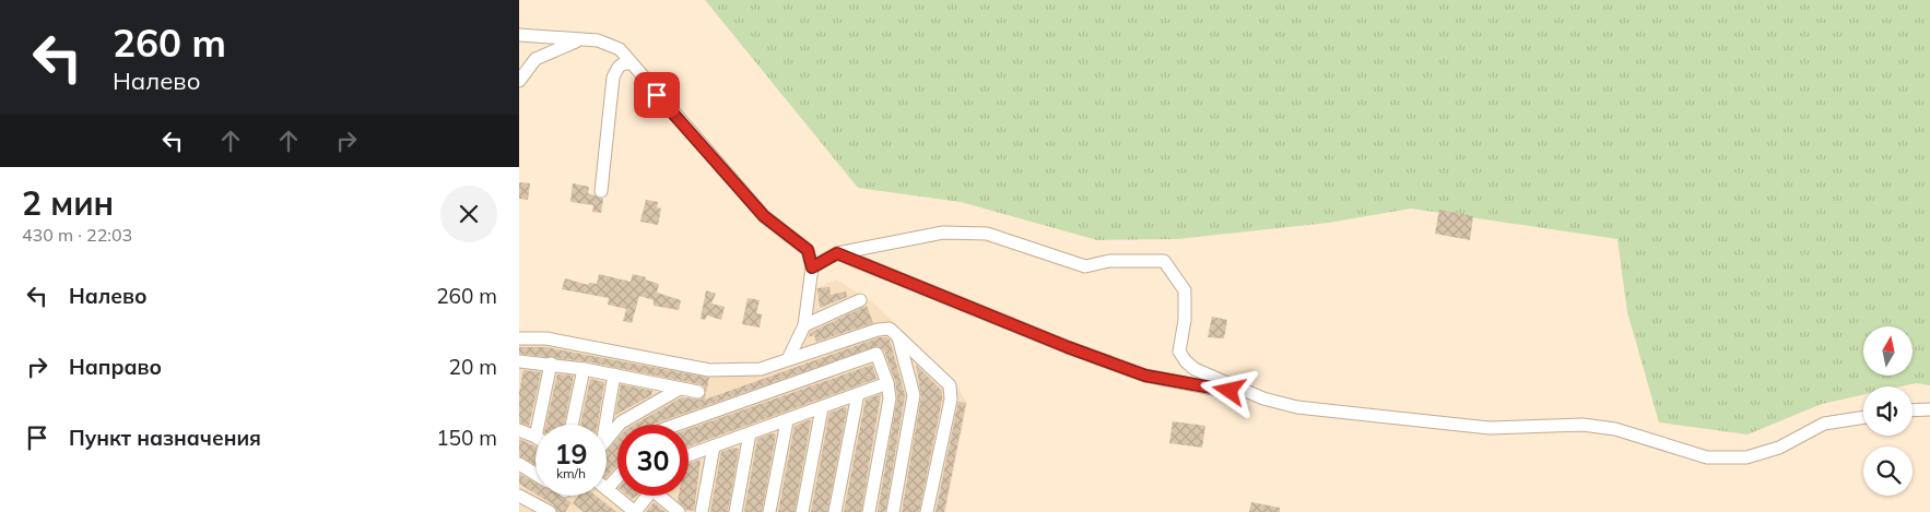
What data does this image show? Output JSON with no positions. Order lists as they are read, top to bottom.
{
  "north": "top",
  "page": {
    "turn": ["260 m", "Налево"],
    "heading": ["2 мин", "430 m · 22:03"],
    "list": [
      {
        "name": "Налево",
        "value": "260 m"
      },
      {
        "name": "Направо",
        "value": "20 m"
      },
      {
        "name": "Пункт назначения",
        "value": "150 m"
      }
    ],
    "speed": "19 km/h",
    "limit": "30"
  }
}
